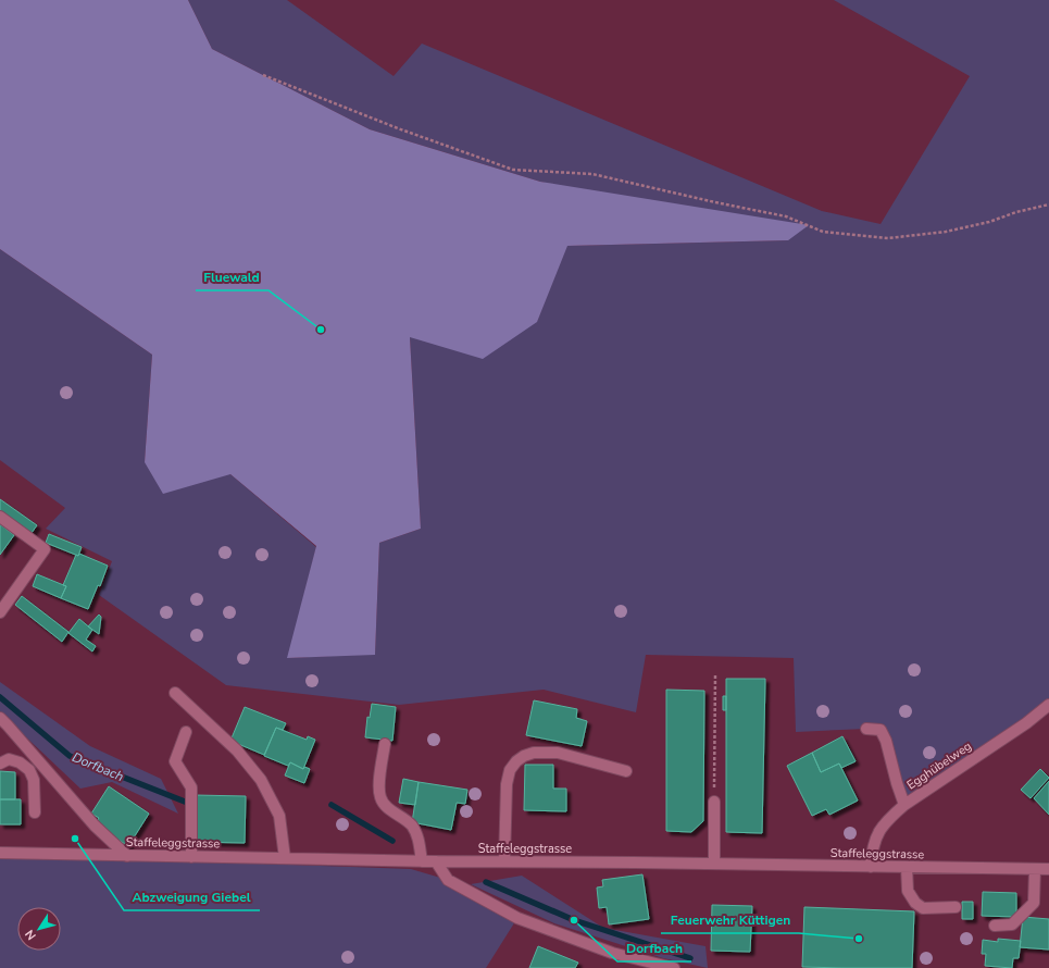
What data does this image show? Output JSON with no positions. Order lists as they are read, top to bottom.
{
  "streets": {
    "street": ["Egghübelweg", "Staffeleggstrasse"]
  },
  "crossings": [
    ["Egghübelweg", "Staffeleggstrasse"]
  ],
  "water": ["Dorfbach"],
  "places": [
    "Fluewald",
    "Abzweigung Giebel",
    "Dorfbach",
    "Feuerwehr Küttigen"
  ],
  "north": "bottom left"
}
